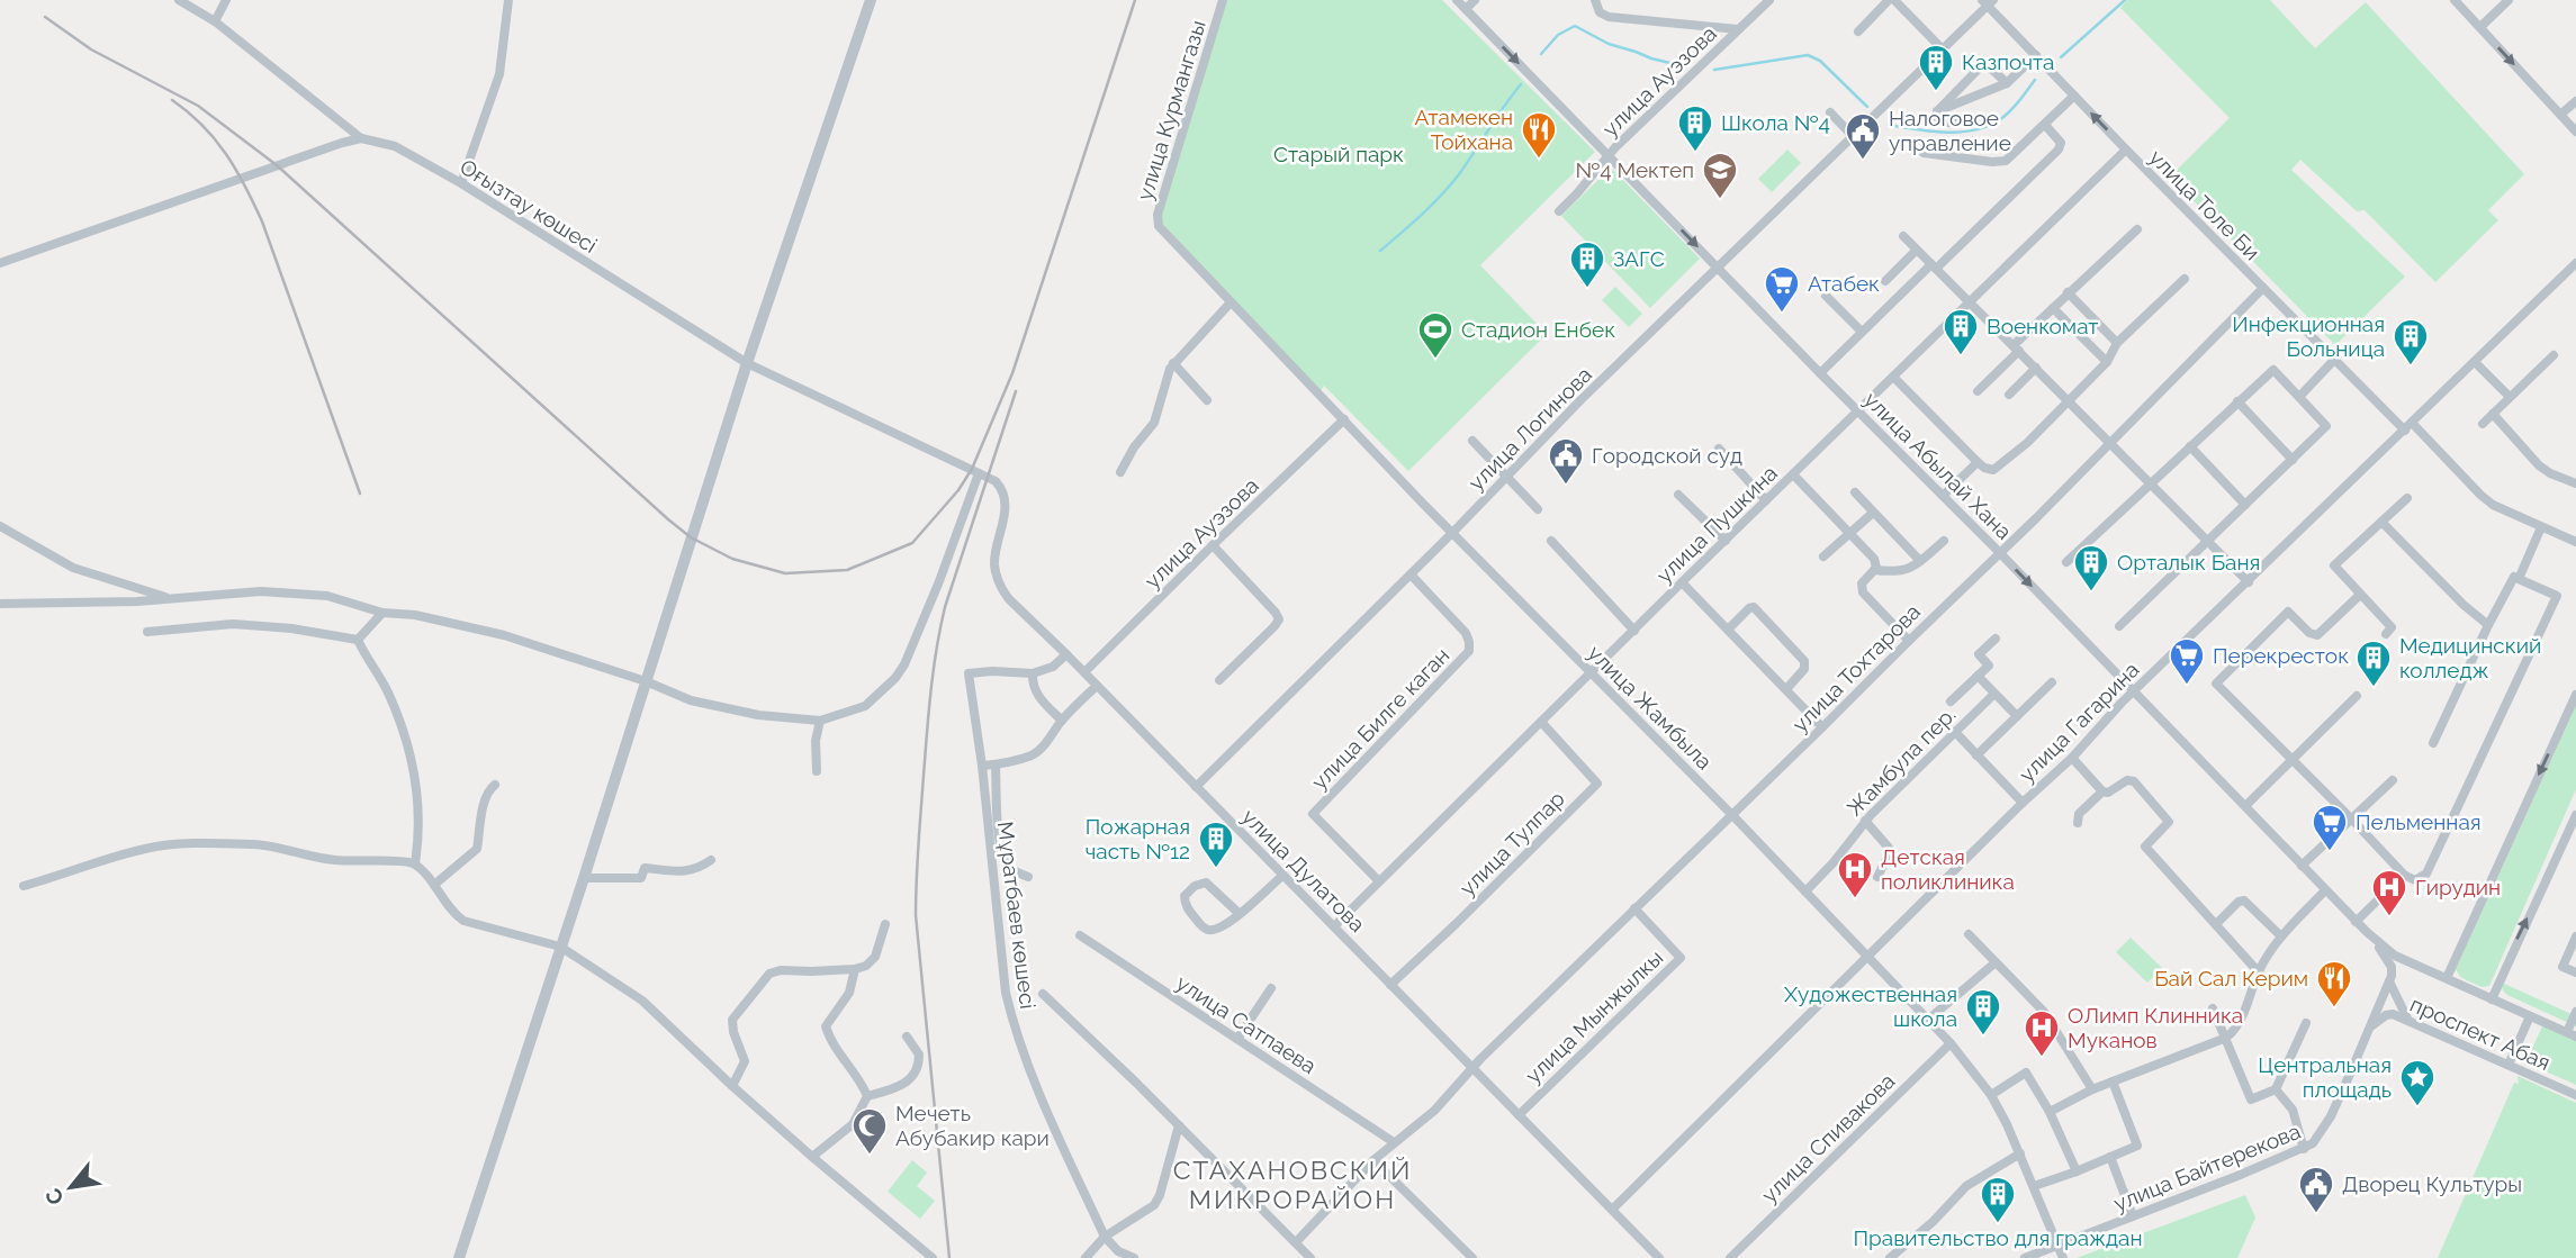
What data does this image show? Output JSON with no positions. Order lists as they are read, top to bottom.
{
  "streets": {
    "street": [
      "улица Ауэзова",
      "улица Курмангазы",
      "улица Толе Би",
      "Оғызтау көшесі",
      "улица Логинова",
      "улица Абылай Хана",
      "улица Пушкина",
      "улица Тохтарова",
      "улица Жамбыла",
      "улица Билге каган",
      "улица Гагарина",
      "Жамбула пер.",
      "улица Тулпар",
      "улица Дулатова",
      "Мұратбаев көшесі",
      "улица Мынжылкы",
      "улица Сатпаева",
      "проспект Абая",
      "улица Спивакова",
      "улица Байтерекова"
    ]
  },
  "crossings": [
    ["улица Ауэзова", "улица Абылай Хана"],
    ["улица Ауэзова", "улица Жамбыла"],
    ["улица Ауэзова", "улица Дулатова"],
    ["улица Курмангазы", "улица Жамбыла"],
    ["улица Толе Би", "улица Логинова"],
    ["улица Толе Би", "улица Пушкина"],
    ["улица Толе Би", "улица Тохтарова"],
    ["улица Толе Би", "улица Гагарина"],
    ["Оғызтау көшесі", "улица Дулатова"],
    ["улица Логинова", "улица Абылай Хана"],
    ["улица Логинова", "улица Жамбыла"],
    ["улица Логинова", "улица Билге каган"],
    ["улица Логинова", "улица Дулатова"],
    ["улица Абылай Хана", "улица Пушкина"],
    ["улица Абылай Хана", "улица Тохтарова"],
    ["улица Абылай Хана", "улица Гагарина"],
    ["улица Абылай Хана", "проспект Абая"],
    ["улица Пушкина", "улица Жамбыла"],
    ["улица Пушкина", "улица Билге каган"],
    ["улица Пушкина", "улица Тулпар"],
    ["улица Пушкина", "улица Дулатова"],
    ["улица Тохтарова", "улица Жамбыла"],
    ["улица Тохтарова", "улица Дулатова"],
    ["улица Тохтарова", "улица Мынжылкы"],
    ["улица Тохтарова", "улица Сатпаева"],
    ["улица Жамбыла", "улица Гагарина"],
    ["улица Жамбыла", "Жамбула пер."],
    ["улица Жамбыла", "улица Спивакова"],
    ["улица Жамбыла", "улица Байтерекова"],
    ["улица Гагарина", "улица Дулатова"],
    ["улица Тулпар", "улица Дулатова"],
    ["улица Дулатова", "улица Мынжылкы"],
    ["проспект Абая", "улица Байтерекова"]
  ],
  "one_way": ["улица Абылай Хана"],
  "districts": ["СТАХАНОВСКИЙ МИКРОРАЙОН"],
  "parks": ["Старый парк"],
  "places": {
    "building": [
      "Казпочта",
      "Школа №4",
      "ЗАГС",
      "Военкомат",
      "Инфекционная Больница",
      "Орталык Баня",
      "Медицинский колледж",
      "Пожарная часть №12",
      "Художественная школа",
      "Правительство для граждан"
    ],
    "restaurant": ["Атамекен Тойхана", "Бай Сал Керим"],
    "public building": ["Налоговое управление", "Городской суд", "Дворец Культуры"],
    "school or university": ["№4 Мектеп"],
    "supermarket": ["Атабек", "Перекресток", "Пельменная"],
    "sports": ["Стадион Енбек"],
    "hospital": ["Детская поликлиника", "Гирудин", "ОЛимп Клинника Муканов"],
    "place": ["Центральная площадь"],
    "mosque": ["Мечеть Абубакир кари"]
  },
  "north": "bottom left"
}
